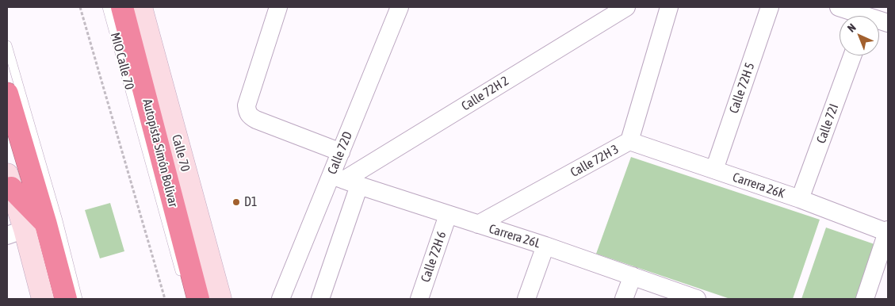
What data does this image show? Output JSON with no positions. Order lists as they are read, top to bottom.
{
  "streets": {
    "highway": ["Autopista Simón Bolívar"],
    "street": [
      "Calle 72H 5",
      "Calle 72H 2",
      "Calle 72I",
      "Calle 70",
      "Calle 72D",
      "Calle 72H 3",
      "Carrera 26K",
      "Carrera 26L",
      "Calle 72H 6"
    ],
    "lane": ["MIO Calle 70"]
  },
  "crossings": [
    ["Calle 72H 5", "Carrera 26K"],
    ["Calle 72H 2", "Calle 72D"],
    ["Calle 72H 2", "Carrera 26L"],
    ["Calle 72I", "Carrera 26K"],
    ["Calle 72D", "Carrera 26L"],
    ["Calle 72H 3", "Carrera 26K"],
    ["Calle 72H 3", "Carrera 26L"],
    ["Carrera 26L", "Calle 72H 6"]
  ],
  "places": ["D1"],
  "north": "top left"
}
